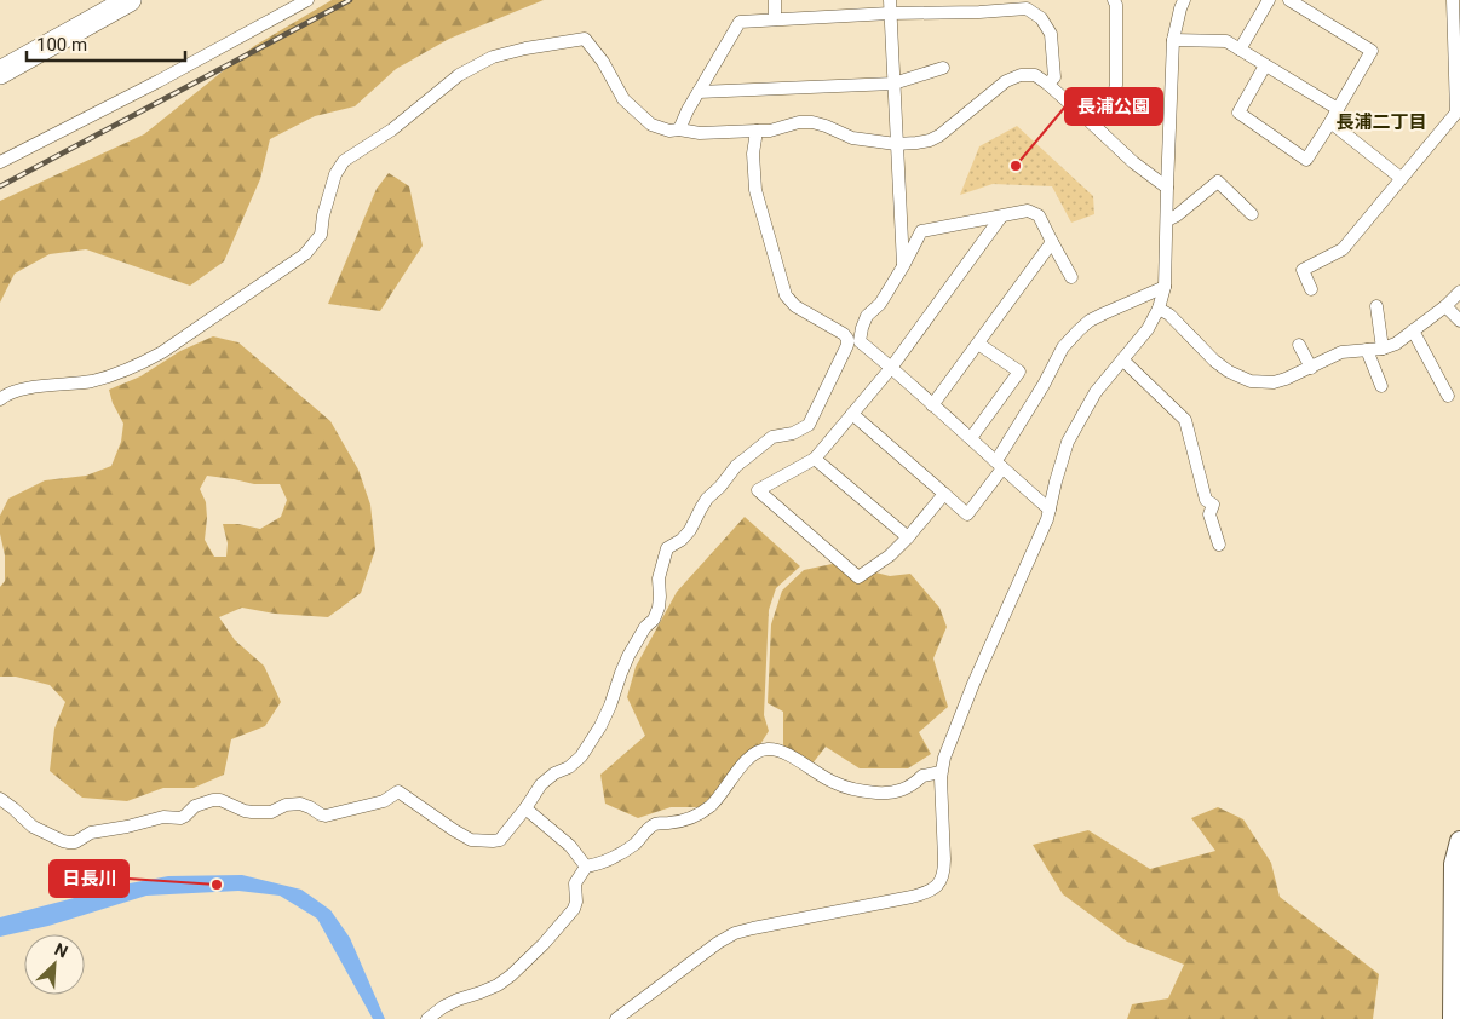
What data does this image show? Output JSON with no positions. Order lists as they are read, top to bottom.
{
  "districts": ["長浦二丁目"],
  "places": ["長浦公園", "日長川"],
  "scale_bar": "100 m",
  "north": "top right"
}
